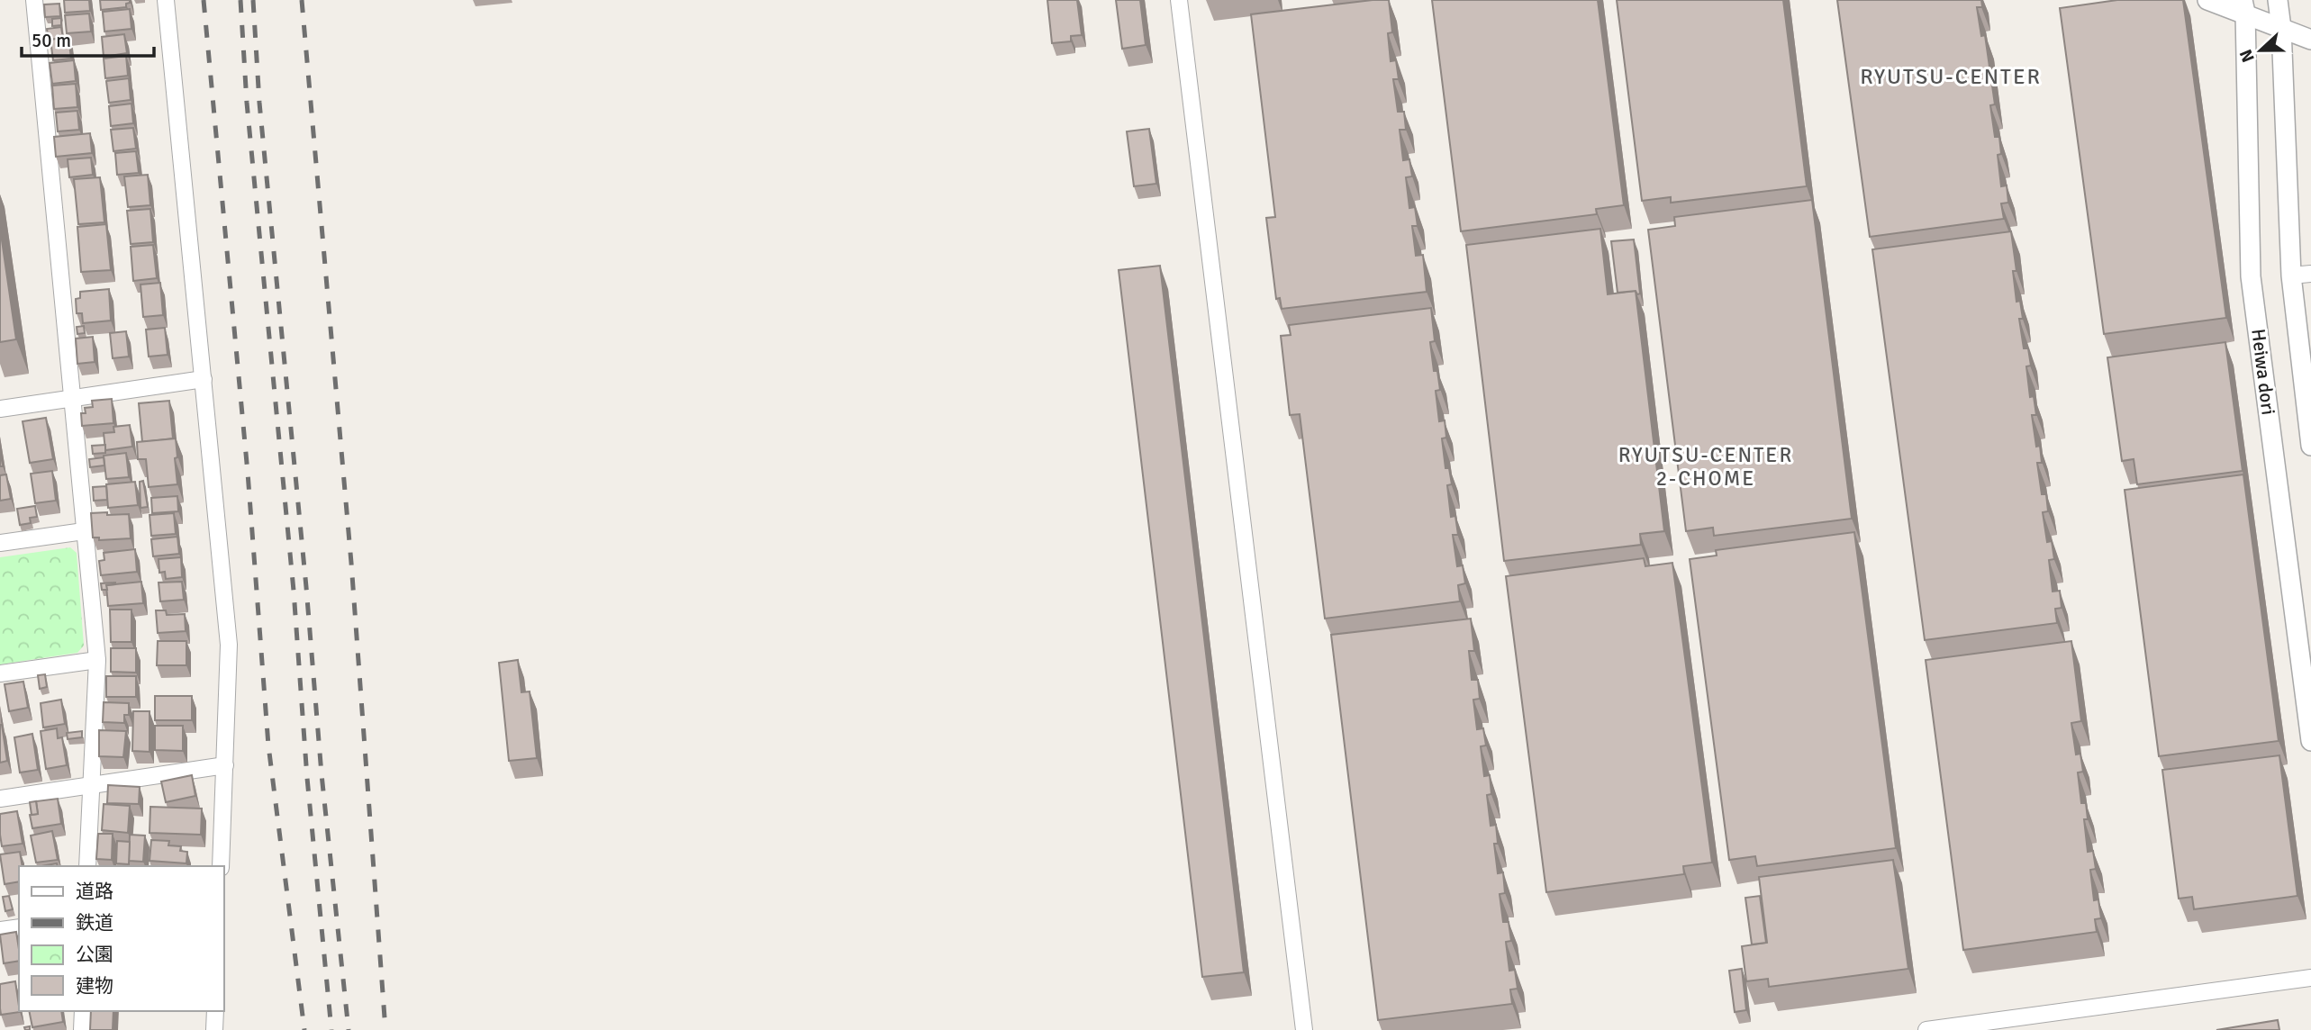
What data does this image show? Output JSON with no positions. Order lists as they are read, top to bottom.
{
  "streets": {
    "street": ["Heiwa dori"]
  },
  "districts": ["RYUTSU-CENTER", "RYUTSU-CENTER 2-CHOME"],
  "legend": [
    "道路",
    "鉄道",
    "公園",
    "建物"
  ],
  "scale_bar": "50 m",
  "north": "left"
}
